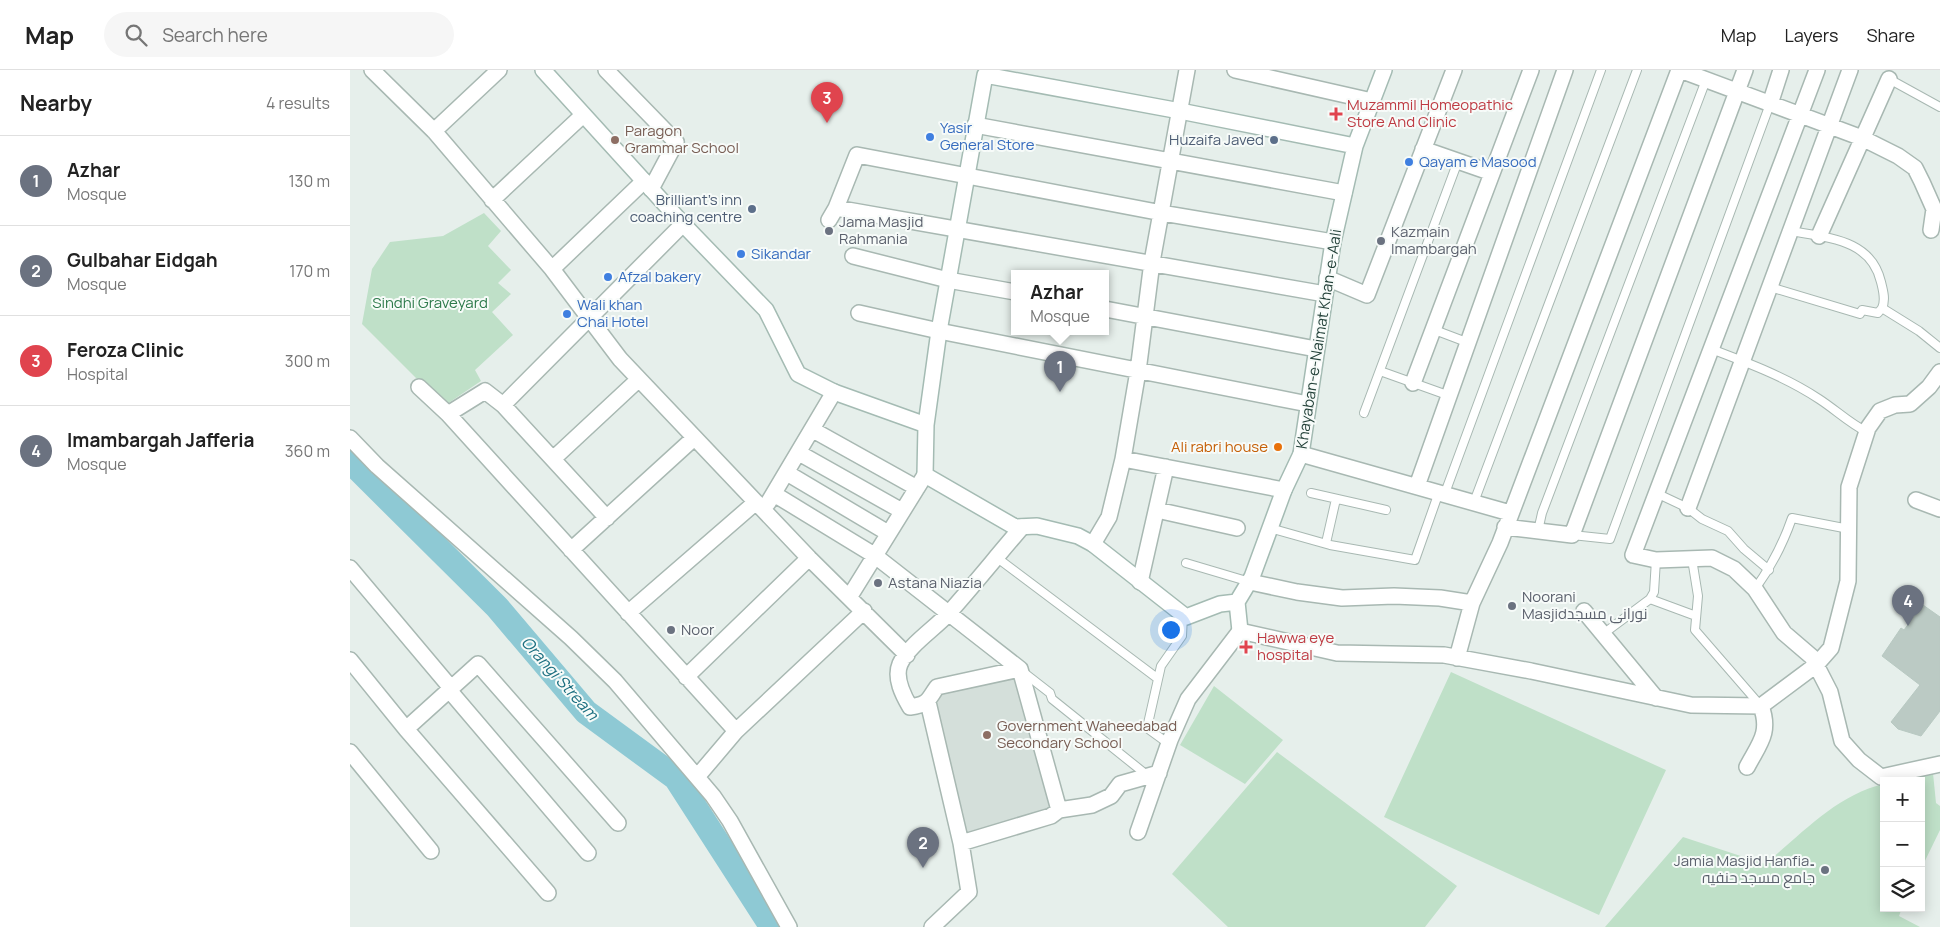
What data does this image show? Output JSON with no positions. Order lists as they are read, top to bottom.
{
  "streets": {
    "street": ["Khayaban-e-Naimat Khan-e-Aali"]
  },
  "water": ["Orangi Stream"],
  "parks": ["Sindhi Graveyard"],
  "places": {
    "health": ["Muzammil Homeopathic Store And Clinic", "Hawwa eye hospital"],
    "other": [
      "Yasir General Store",
      "Paragon Grammar School",
      "Huzaifa Javed",
      "Qayam e Masood",
      "Brilliant's inn coaching centre",
      "Jama Masjid Rahmania",
      "Kazmain Imambargah",
      "Sikandar",
      "Afzal bakery",
      "Wali khan Chai Hotel",
      "Ali rabri house",
      "Astana Niazia",
      "Noorani Masjidنورانی مسجد",
      "Noor",
      "Government Waheedabad Secondary School",
      "Jamia Masjid Hanfia۔ جامع مسجد حنفیہ"
    ]
  },
  "page": {
    "header": "Map",
    "search": "Search here",
    "nav": ["Map", "Layers", "Share"],
    "heading": ["Nearby", "4 results"],
    "pins": [
      "3",
      "1",
      "4",
      "2"
    ],
    "list": [
      {
        "mark": "1",
        "name": "Azhar",
        "note": "Mosque",
        "value": "130 m"
      },
      {
        "mark": "2",
        "name": "Gulbahar Eidgah",
        "note": "Mosque",
        "value": "170 m"
      },
      {
        "mark": "3",
        "name": "Feroza Clinic",
        "note": "Hospital",
        "value": "300 m"
      },
      {
        "mark": "4",
        "name": "Imambargah Jafferia",
        "note": "Mosque",
        "value": "360 m"
      }
    ],
    "popup": ["Azhar", "Mosque"],
    "map_buttons": ["+", "−"]
  }
}
